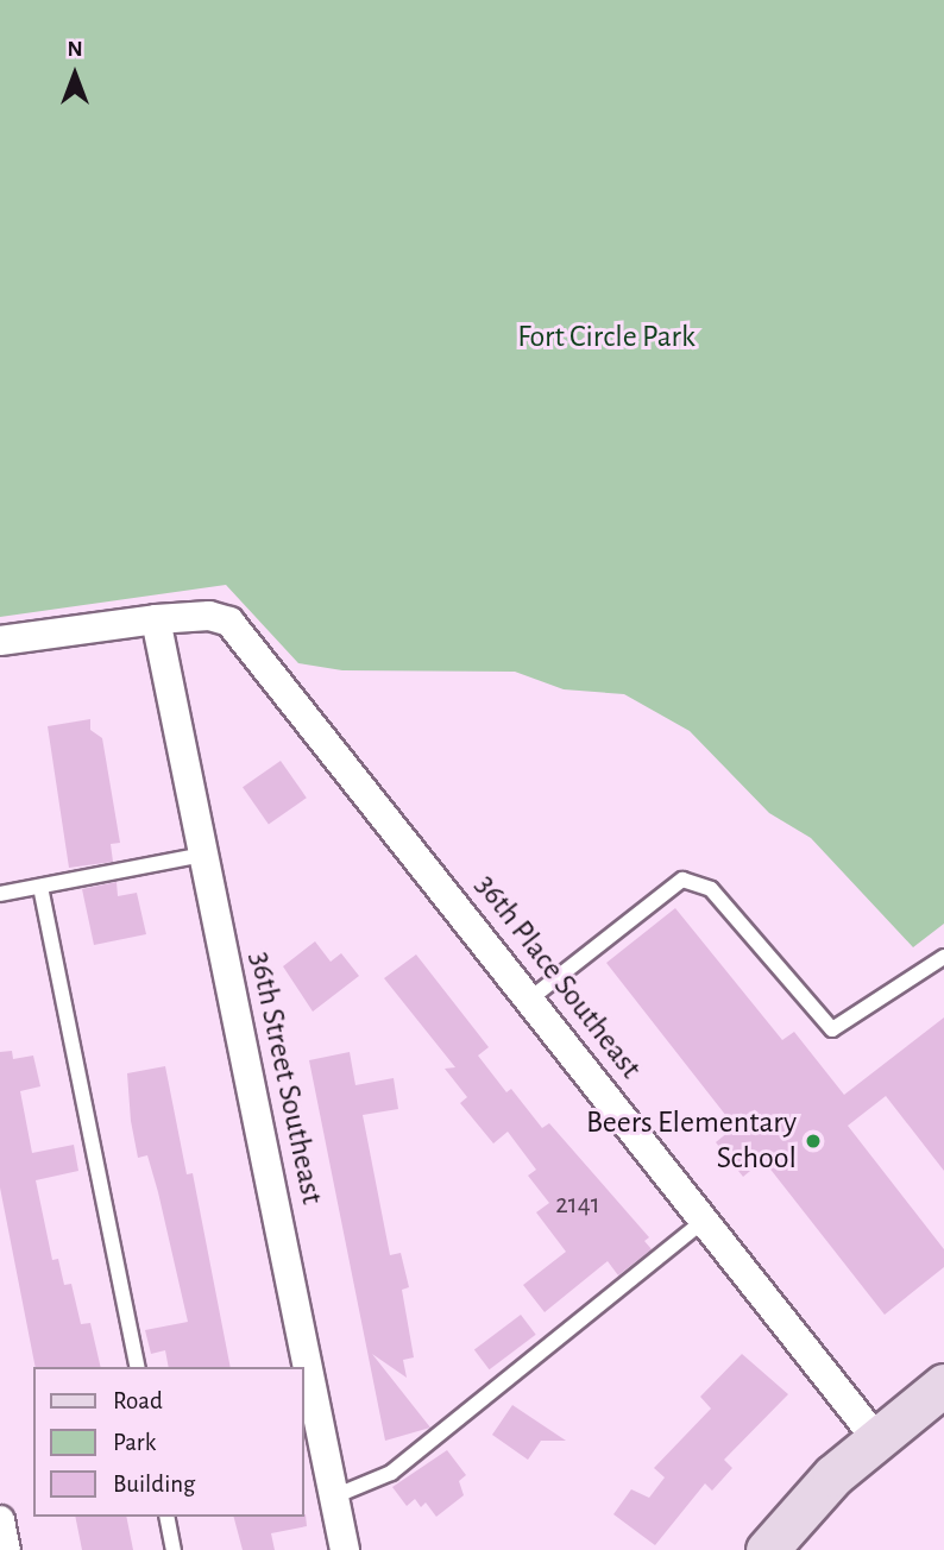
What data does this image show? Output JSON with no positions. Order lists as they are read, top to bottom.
{
  "streets": {
    "street": ["36th Place Southeast", "36th Street Southeast"]
  },
  "crossings": [
    ["36th Place Southeast", "36th Street Southeast"]
  ],
  "parks": ["Fort Circle Park"],
  "places": ["Beers Elementary School"],
  "house_numbers": ["2141"],
  "legend": ["Road", "Park", "Building"],
  "north": "top"
}
